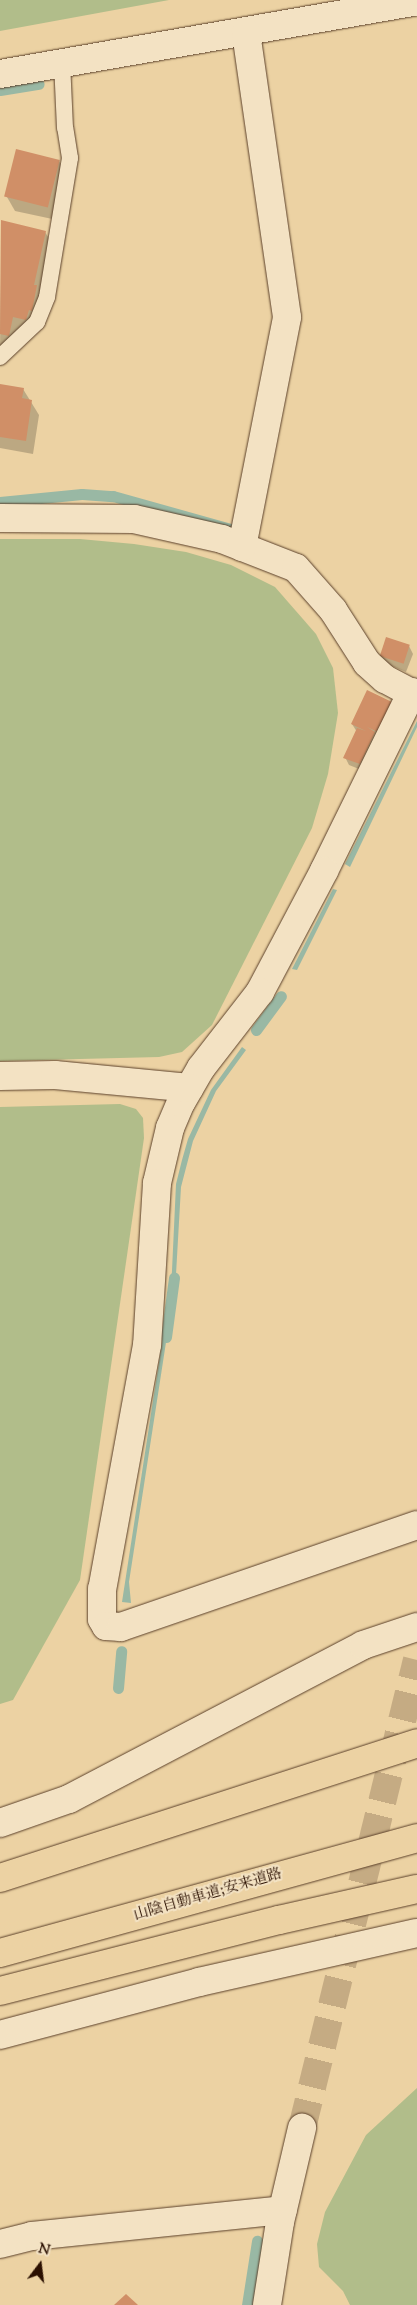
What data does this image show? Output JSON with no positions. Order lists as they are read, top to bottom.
{
  "streets": {
    "highway": ["山陰自動車道;安来道路"]
  },
  "north": "top"
}
